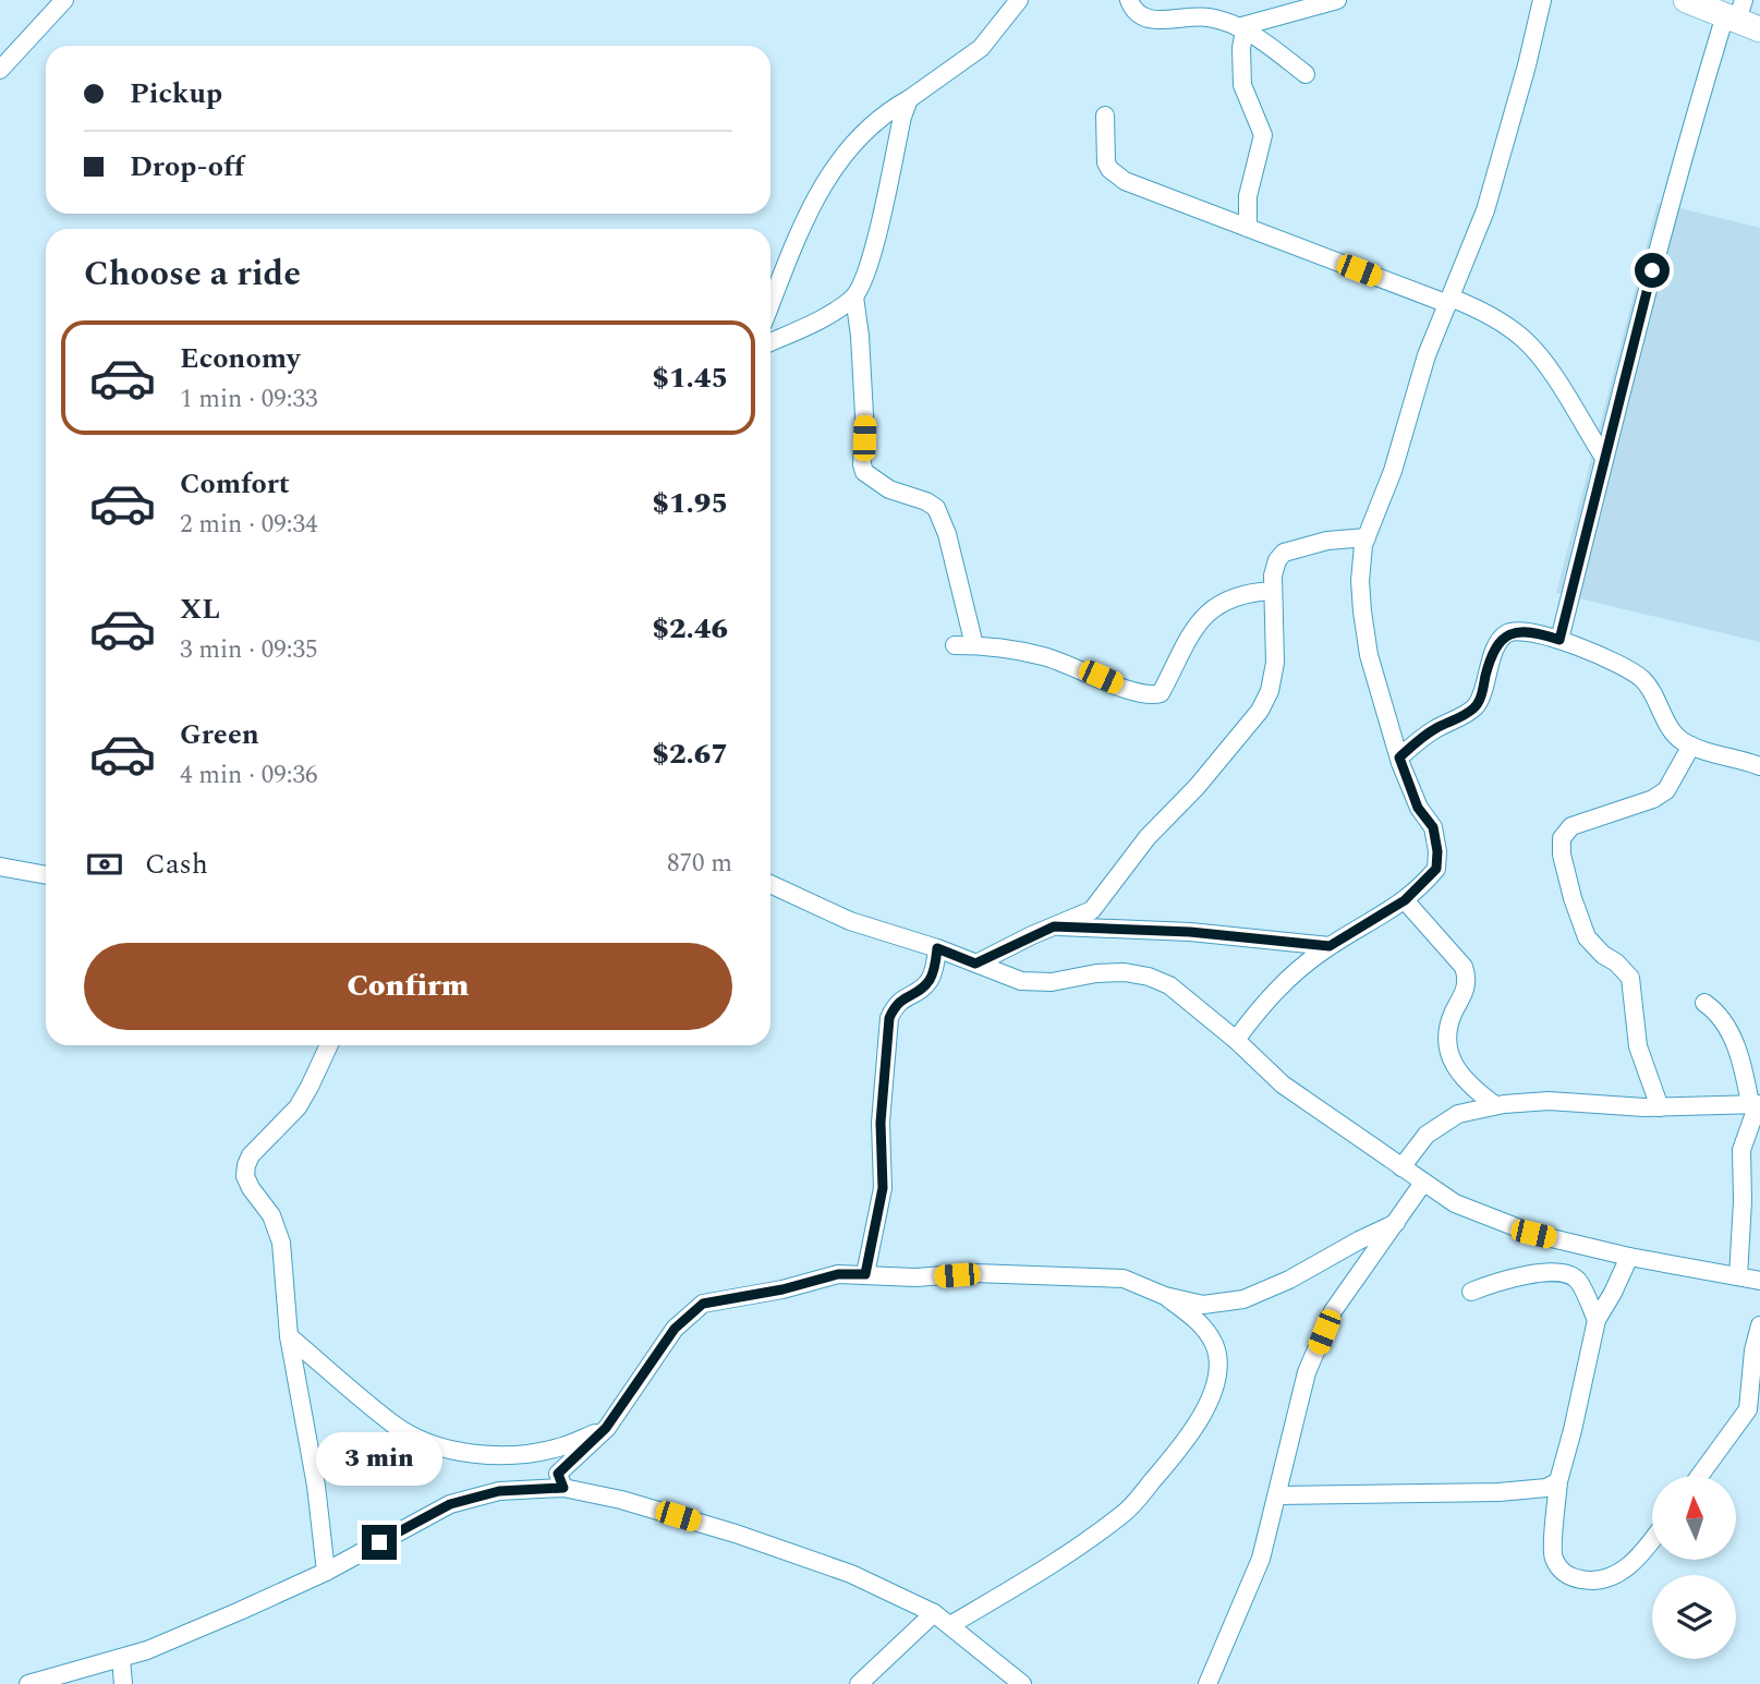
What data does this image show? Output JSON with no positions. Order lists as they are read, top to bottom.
{
  "north": "top",
  "page": {
    "banner": ["Pickup", "Drop-off"],
    "heading": "Choose a ride",
    "list": [
      {
        "name": "Economy",
        "note": "1 min · 09:33",
        "value": "$1.45"
      },
      {
        "name": "Comfort",
        "note": "2 min · 09:34",
        "value": "$1.95"
      },
      {
        "name": "XL",
        "note": "3 min · 09:35",
        "value": "$2.46"
      },
      {
        "name": "Green",
        "note": "4 min · 09:36",
        "value": "$2.67"
      }
    ],
    "pay": ["Cash", "870 m"],
    "buttons": "Confirm",
    "bubble": "3 min"
  }
}
